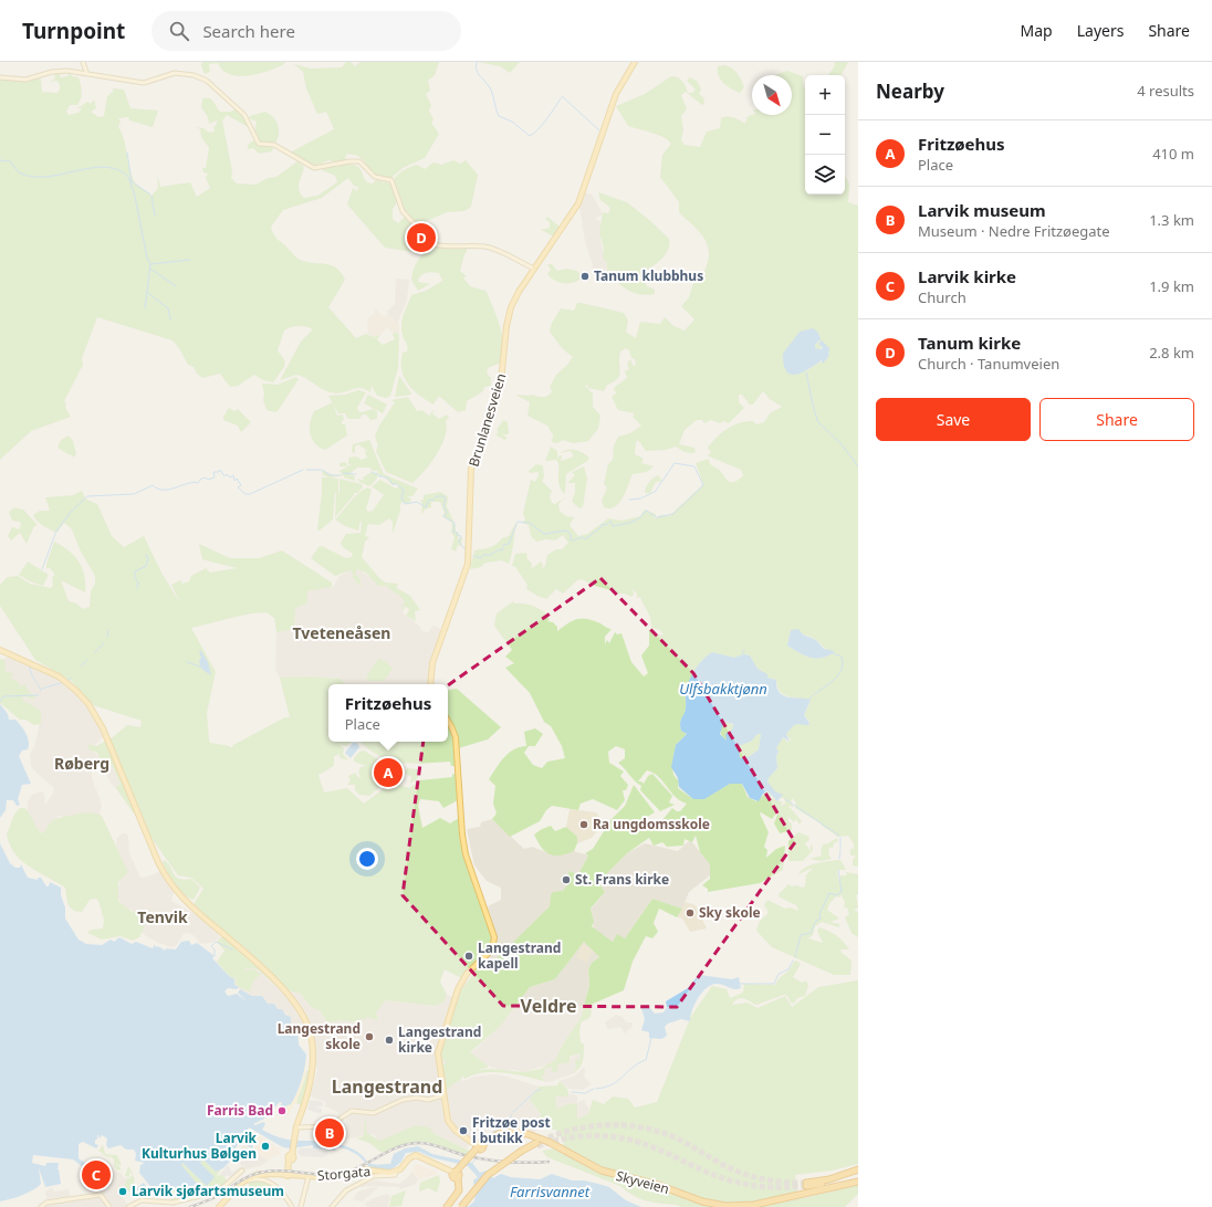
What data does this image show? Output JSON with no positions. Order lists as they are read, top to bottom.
{
  "streets": {
    "highway": ["Skyveien"],
    "main road": ["Brunlanesveien", "Storgata"]
  },
  "districts": [
    "Tveteneåsen",
    "Røberg",
    "Tenvik",
    "Veldre",
    "Langestrand"
  ],
  "water": ["Ulfsbakktjønn", "Farrisvannet"],
  "places": [
    "Tanum klubbhus",
    "Ra ungdomsskole",
    "St. Frans kirke",
    "Sky skole",
    "Langestrand kapell",
    "Langestrand skole",
    "Langestrand kirke",
    "Farris Bad",
    "Fritzøe post i butikk",
    "Larvik Kulturhus Bølgen",
    "Larvik sjøfartsmuseum"
  ],
  "north": "bottom right",
  "page": {
    "header": "Turnpoint",
    "search": "Search here",
    "nav": ["Map", "Layers", "Share"],
    "heading": ["Nearby", "4 results"],
    "map_buttons": ["+", "−"],
    "list": [
      {
        "mark": "A",
        "name": "Fritzøehus",
        "note": "Place",
        "value": "410 m"
      },
      {
        "mark": "B",
        "name": "Larvik museum",
        "note": "Museum · Nedre Fritzøegate",
        "value": "1.3 km"
      },
      {
        "mark": "C",
        "name": "Larvik kirke",
        "note": "Church",
        "value": "1.9 km"
      },
      {
        "mark": "D",
        "name": "Tanum kirke",
        "note": "Church · Tanumveien",
        "value": "2.8 km"
      }
    ],
    "pins": [
      "D",
      "A",
      "B",
      "C"
    ],
    "buttons": ["Save", "Share"],
    "popup": ["Fritzøehus", "Place"]
  }
}
